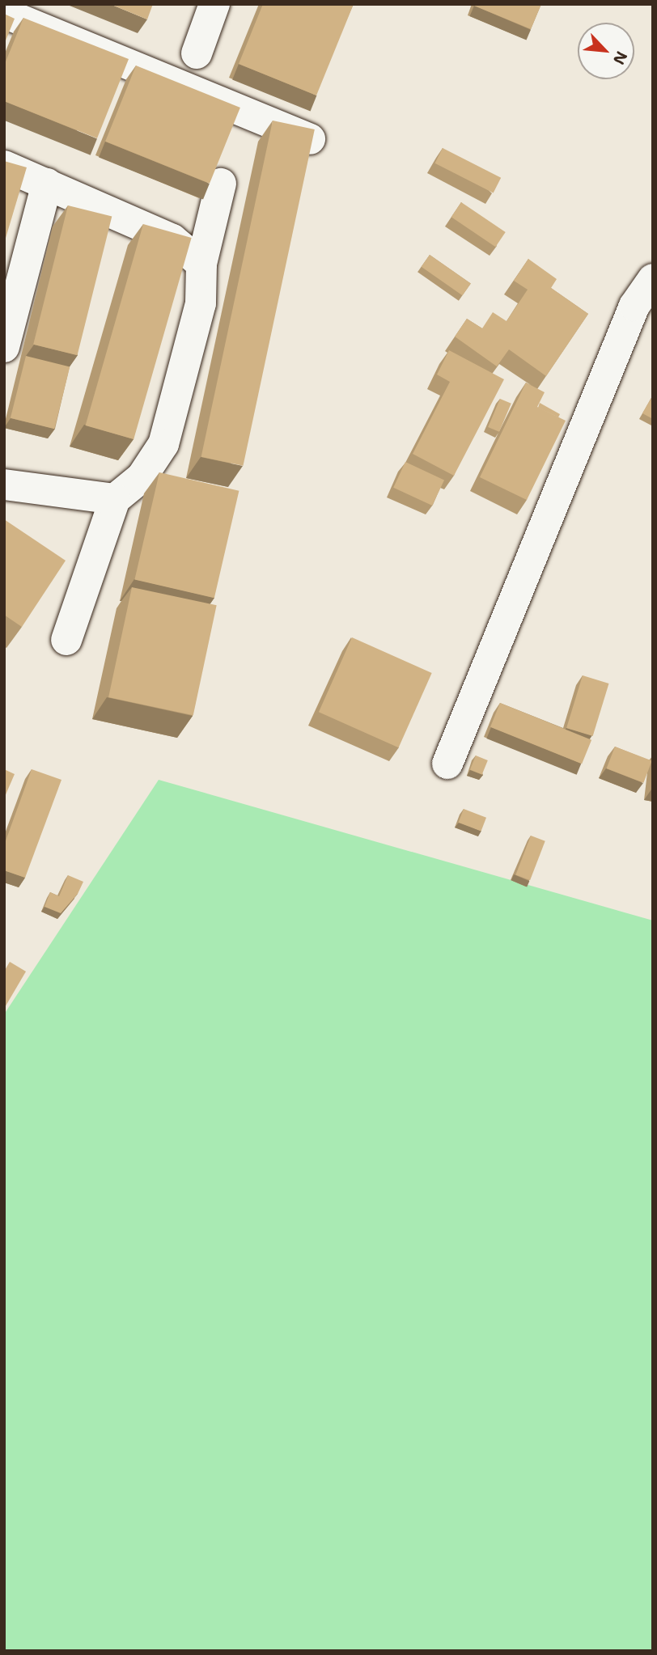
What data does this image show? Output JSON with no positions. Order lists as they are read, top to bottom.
{
  "north": "bottom right"
}
